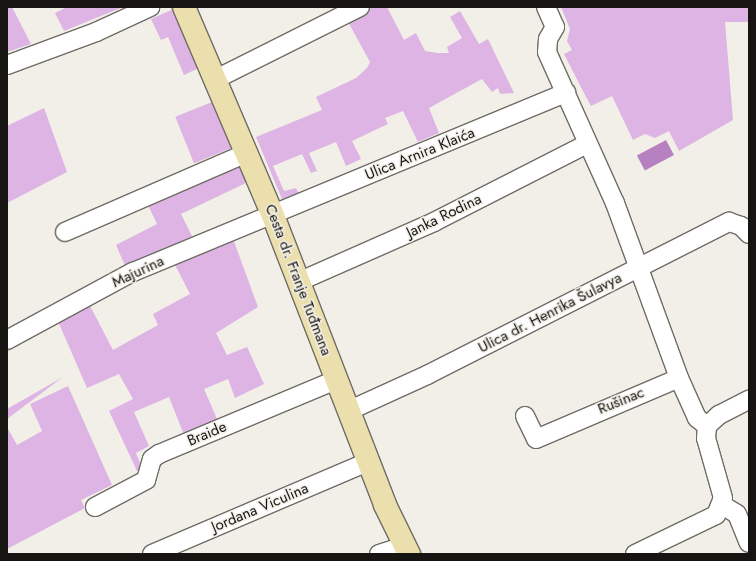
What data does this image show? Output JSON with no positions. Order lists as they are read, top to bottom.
{
  "streets": {
    "main road": ["Cesta dr. Franje Tuđmana"],
    "street": [
      "Ulica Arnira Klaića",
      "Janka Rodina",
      "Majurina",
      "Ulica dr. Henrika Šulavya",
      "Rušinac",
      "Braide",
      "Jordana Viculina"
    ]
  },
  "crossings": [
    ["Ulica Arnira Klaića", "Majurina"],
    ["Ulica Arnira Klaića", "Cesta dr. Franje Tuđmana"],
    ["Janka Rodina", "Cesta dr. Franje Tuđmana"],
    ["Majurina", "Cesta dr. Franje Tuđmana"],
    ["Cesta dr. Franje Tuđmana", "Ulica dr. Henrika Šulavya"],
    ["Cesta dr. Franje Tuđmana", "Braide"],
    ["Cesta dr. Franje Tuđmana", "Jordana Viculina"]
  ]
}
